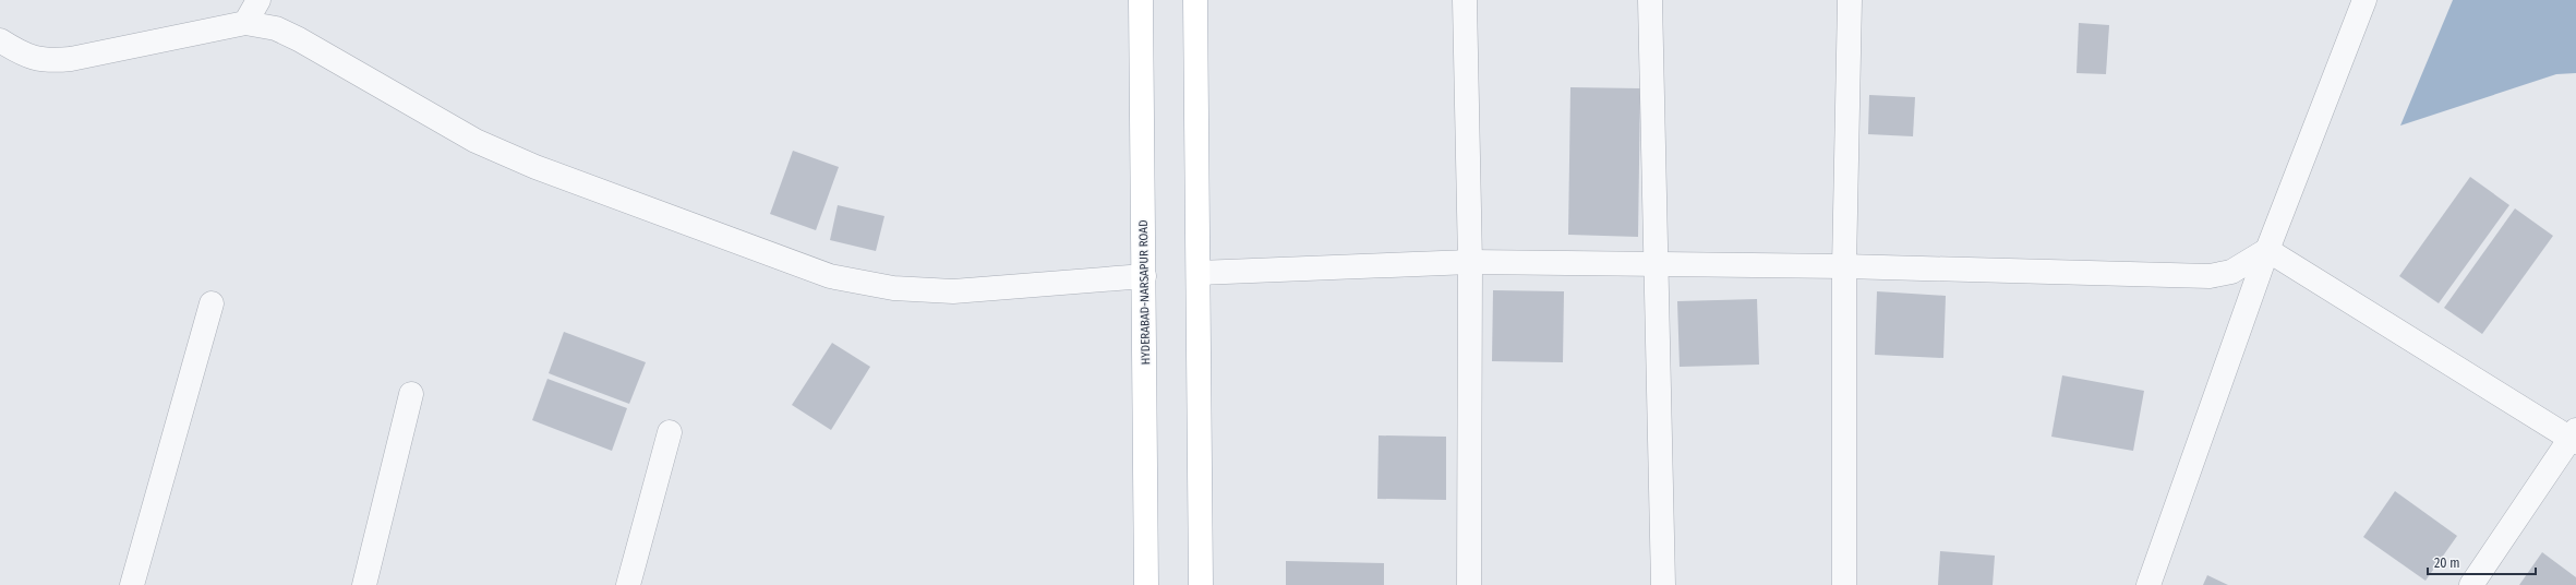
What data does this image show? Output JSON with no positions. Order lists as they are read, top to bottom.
{
  "streets": {
    "main road": ["HYDERABAD-NARSAPUR ROAD"]
  },
  "scale_bar": "20 m"
}
